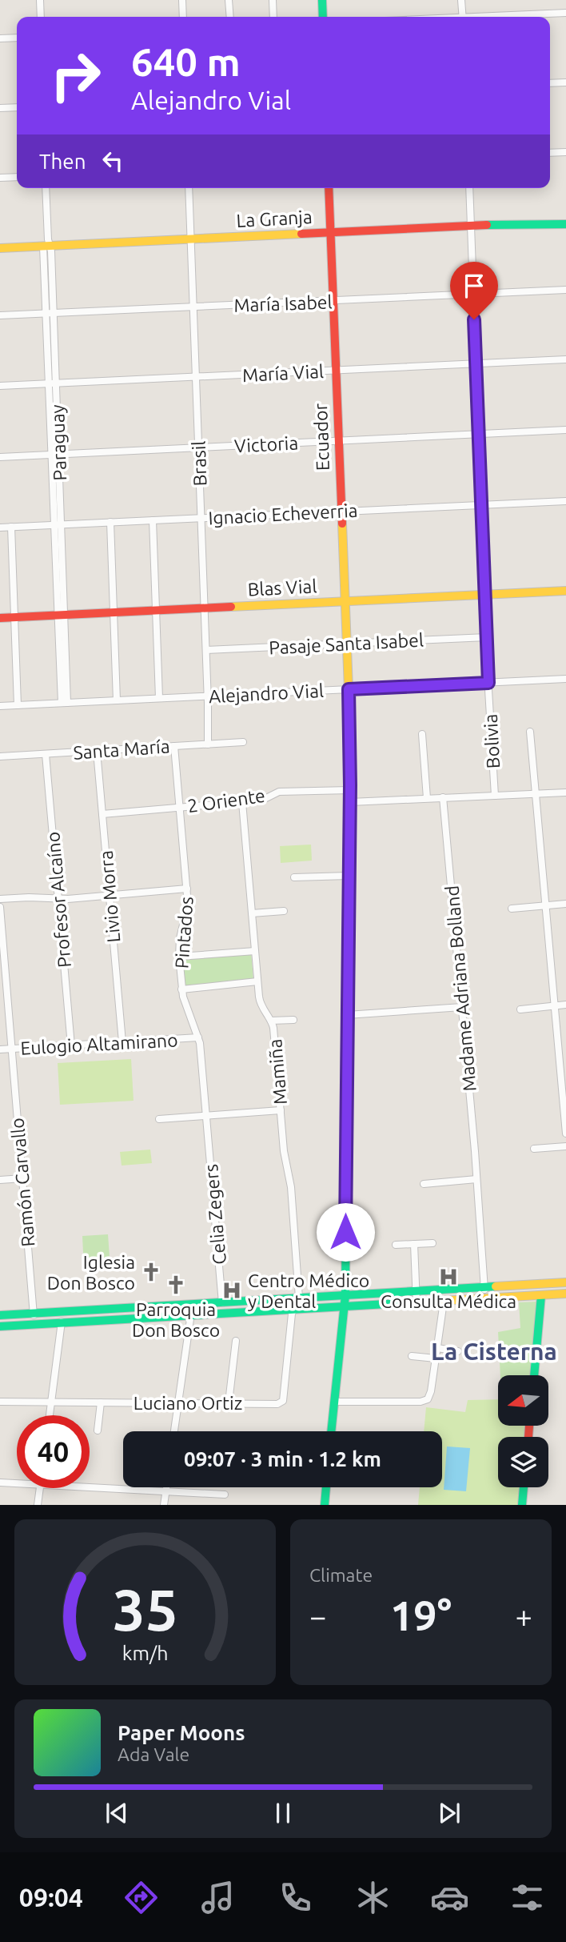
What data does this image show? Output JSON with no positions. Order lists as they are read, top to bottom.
{
  "streets": {
    "street": [
      "La Granja",
      "María Isabel",
      "María Vial",
      "Ecuador",
      "Paraguay",
      "Victoria",
      "Brasil",
      "Ignacio Echeverria",
      "Blas Vial",
      "Pasaje Santa Isabel",
      "Alejandro Vial",
      "Bolivia",
      "Santa María",
      "2 Oriente",
      "Livio Morra",
      "Profesor Alcaíno",
      "Pintados",
      "Madame Adriana Bolland",
      "Eulogio Altamirano",
      "Mamiña",
      "Ramón Carvallo",
      "Celia Zegers",
      "Luciano Ortiz"
    ]
  },
  "crossings": [
    ["La Granja", "Ecuador"],
    ["La Granja", "Paraguay"],
    ["La Granja", "Brasil"],
    ["La Granja", "Bolivia"],
    ["María Isabel", "Ecuador"],
    ["María Isabel", "Paraguay"],
    ["María Isabel", "Brasil"],
    ["María Isabel", "Bolivia"],
    ["María Vial", "Ecuador"],
    ["María Vial", "Paraguay"],
    ["María Vial", "Brasil"],
    ["María Vial", "Bolivia"],
    ["Ecuador", "Victoria"],
    ["Ecuador", "Ignacio Echeverria"],
    ["Ecuador", "Blas Vial"],
    ["Ecuador", "Pasaje Santa Isabel"],
    ["Ecuador", "Alejandro Vial"],
    ["Ecuador", "2 Oriente"],
    ["Paraguay", "Victoria"],
    ["Paraguay", "Ignacio Echeverria"],
    ["Paraguay", "Blas Vial"],
    ["Paraguay", "Alejandro Vial"],
    ["Victoria", "Brasil"],
    ["Victoria", "Bolivia"],
    ["Brasil", "Ignacio Echeverria"],
    ["Brasil", "Blas Vial"],
    ["Brasil", "Pasaje Santa Isabel"],
    ["Brasil", "Alejandro Vial"],
    ["Brasil", "Santa María"],
    ["Ignacio Echeverria", "Bolivia"],
    ["Blas Vial", "Bolivia"],
    ["Pasaje Santa Isabel", "Bolivia"],
    ["Alejandro Vial", "Bolivia"],
    ["Santa María", "Livio Morra"],
    ["Santa María", "Profesor Alcaíno"],
    ["Santa María", "Pintados"],
    ["2 Oriente", "Livio Morra"],
    ["2 Oriente", "Pintados"],
    ["2 Oriente", "Mamiña"],
    ["Livio Morra", "Eulogio Altamirano"],
    ["Profesor Alcaíno", "Eulogio Altamirano"],
    ["Pintados", "Eulogio Altamirano"],
    ["Pintados", "Celia Zegers"],
    ["Eulogio Altamirano", "Ramón Carvallo"],
    ["Mamiña", "Luciano Ortiz"]
  ],
  "districts": ["La Cisterna"],
  "places": {
    "church": ["Iglesia Don Bosco", "Parroquia Don Bosco"],
    "hospital": ["Consulta Médica", "Centro Médico y Dental"]
  },
  "north": "left",
  "page": {
    "turn": ["640 m", "Alejandro Vial"],
    "then": "Then",
    "limit": "40",
    "trip": "09:07 · 3 min · 1.2 km",
    "tile": "Climate",
    "heat": ["−", "19°", "+"],
    "song": ["Paper Moons", "Ada Vale"],
    "tabs": "09:04",
    "gauge": ["35", "km/h"]
  }
}
